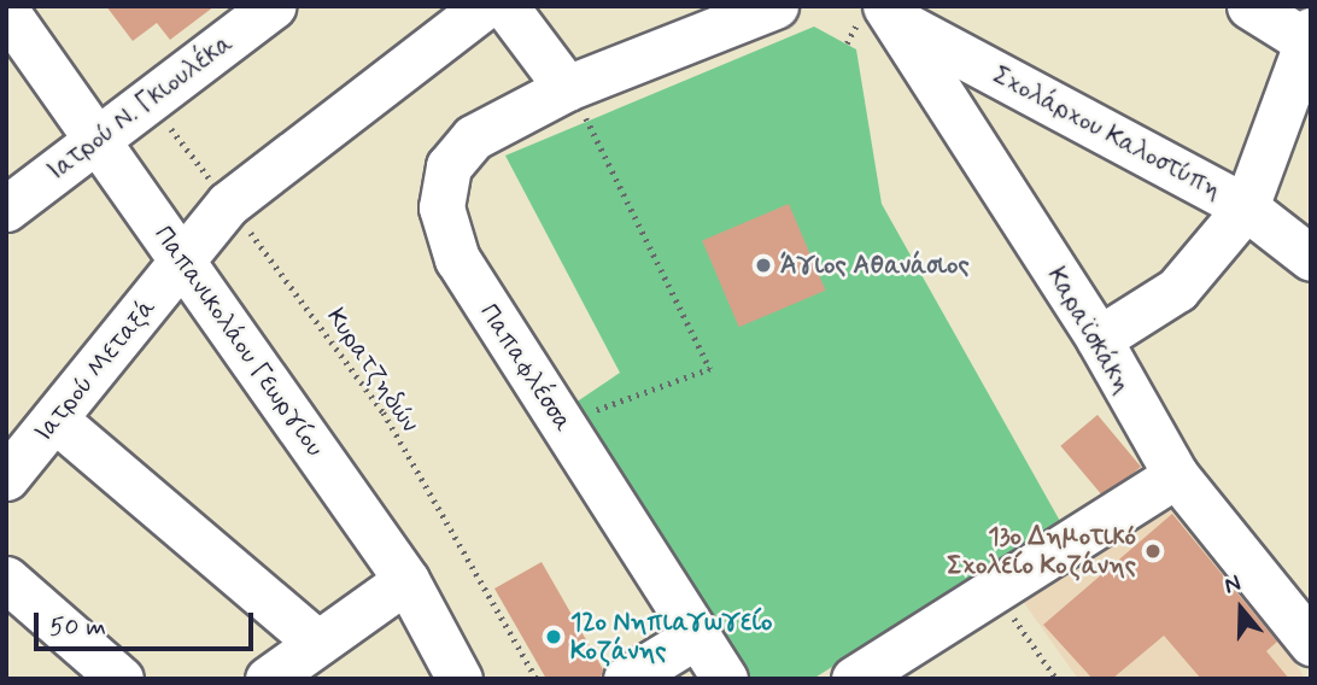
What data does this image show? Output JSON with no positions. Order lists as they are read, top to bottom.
{
  "streets": {
    "street": [
      "Ιατρού N. Γκιουλέκα",
      "Σχολάρχου Καλοστύπη",
      "Καραϊσκάκη",
      "Παπανικολάου Γεωργίου",
      "Παπαφλέσσα",
      "Ιατρού Μεταξά"
    ],
    "path": ["Κυρατζηδών"]
  },
  "crossings": [
    ["Ιατρού N. Γκιουλέκα", "Παπανικολάου Γεωργίου"],
    ["Ιατρού N. Γκιουλέκα", "Κυρατζηδών"],
    ["Σχολάρχου Καλοστύπη", "Καραϊσκάκη"],
    ["Παπανικολάου Γεωργίου", "Ιατρού Μεταξά"],
    ["Ιατρού Μεταξά", "Κυρατζηδών"]
  ],
  "places": ["Άγιος Αθανάσιος", "13ο Δημοτικό Σχολείο Κοζάνης", "12ο Νηπιαγωγείο Κοζάνης"],
  "scale_bar": "50 m",
  "north": "top"
}
